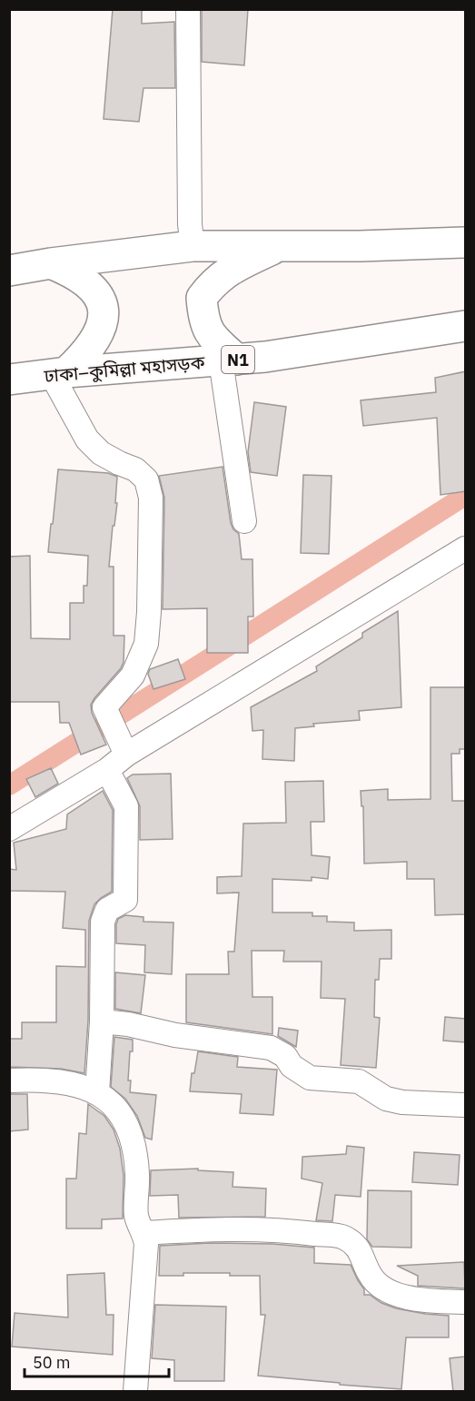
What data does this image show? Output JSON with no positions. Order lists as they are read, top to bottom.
{
  "streets": {
    "highway": ["N1", "ঢাকা–কুমিল্লা মহাসড়ক"]
  },
  "scale_bar": "50 m"
}
